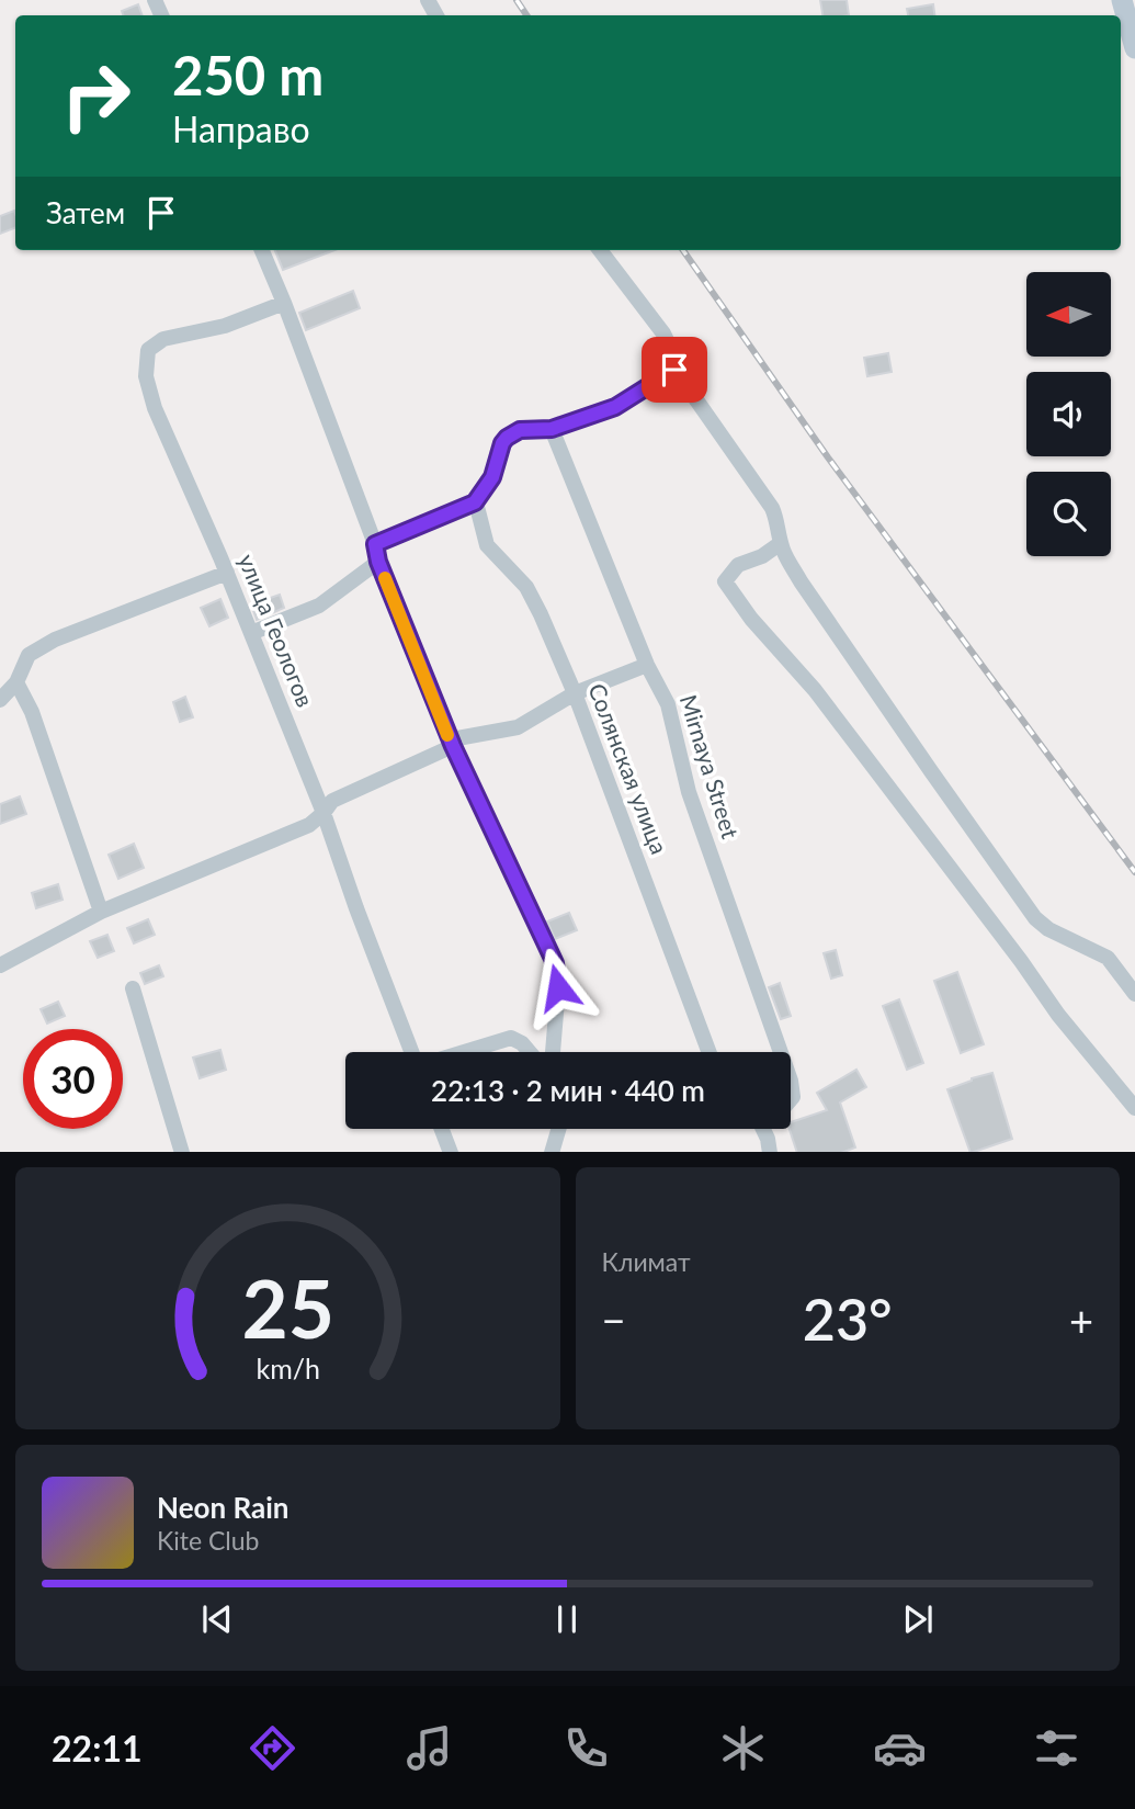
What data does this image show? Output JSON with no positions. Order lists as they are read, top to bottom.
{
  "streets": {
    "street": ["улица Геологов", "Mirnaya Street", "Солянская улица"]
  },
  "north": "left",
  "page": {
    "turn": ["250 m", "Направо"],
    "then": "Затем",
    "limit": "30",
    "trip": "22:13 · 2 мин · 440 m",
    "tile": "Климат",
    "heat": ["−", "23°", "+"],
    "song": ["Neon Rain", "Kite Club"],
    "tabs": "22:11",
    "gauge": ["25", "km/h"]
  }
}
